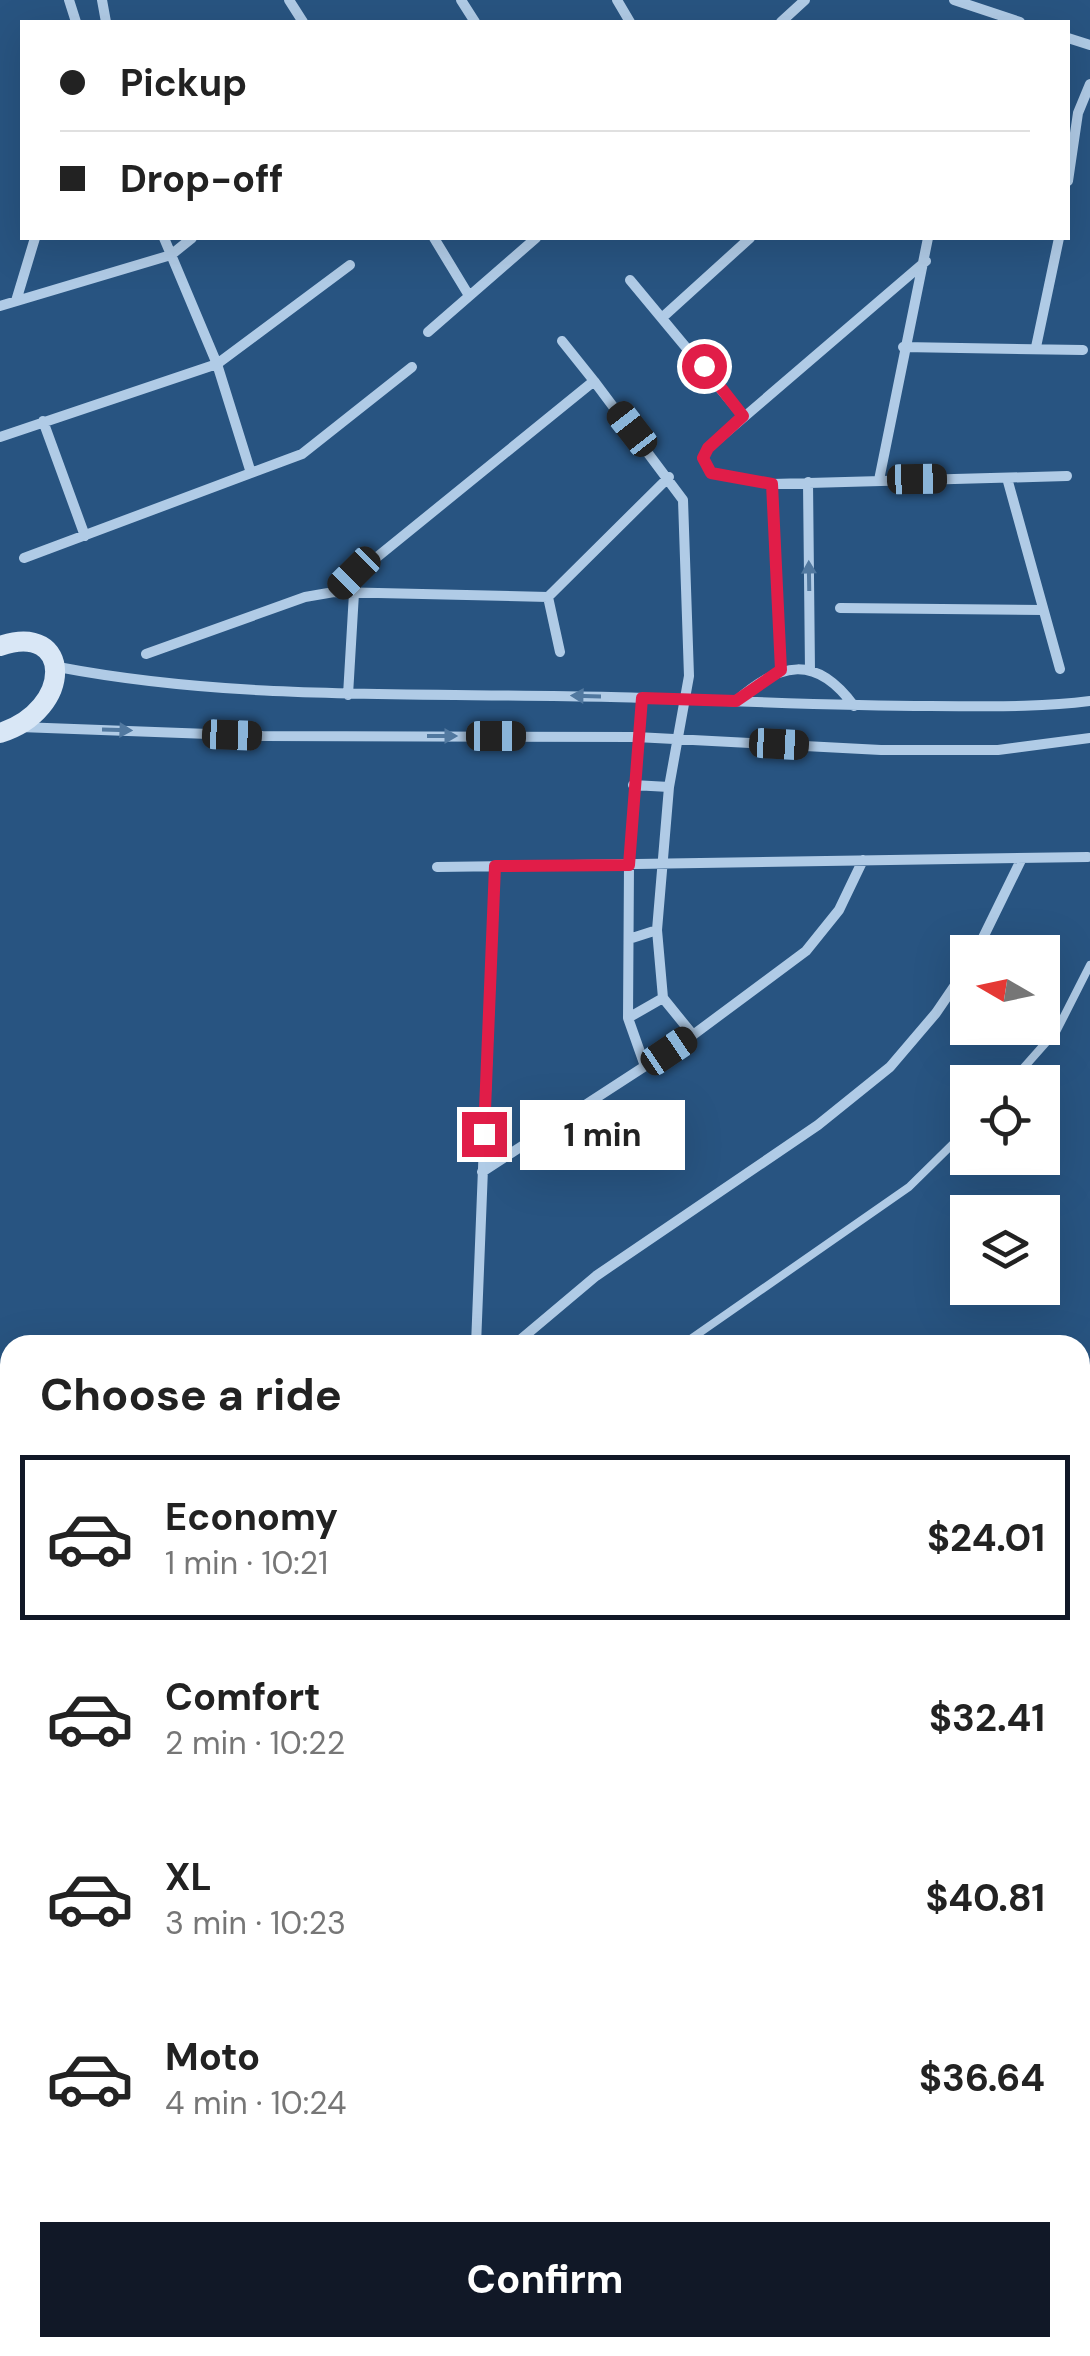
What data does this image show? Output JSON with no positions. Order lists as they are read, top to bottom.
{
  "north": "left",
  "page": {
    "banner": ["Pickup", "Drop-off"],
    "bubble": "1 min",
    "heading": "Choose a ride",
    "list": [
      {
        "name": "Economy",
        "note": "1 min · 10:21",
        "value": "$24.01"
      },
      {
        "name": "Comfort",
        "note": "2 min · 10:22",
        "value": "$32.41"
      },
      {
        "name": "XL",
        "note": "3 min · 10:23",
        "value": "$40.81"
      },
      {
        "name": "Moto",
        "note": "4 min · 10:24",
        "value": "$36.64"
      }
    ],
    "buttons": "Confirm"
  }
}
